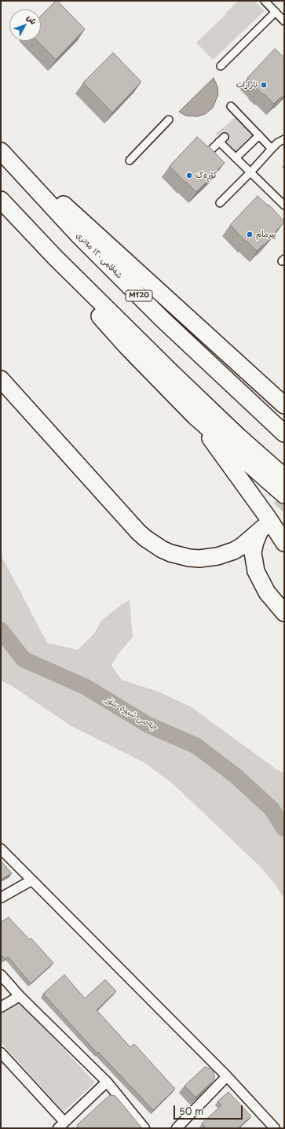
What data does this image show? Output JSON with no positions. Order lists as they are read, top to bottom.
{
  "streets": {
    "highway": ["شەقامی ١٢٠ مەتری", "M120"]
  },
  "water": ["چەمی شیوە سۆر"],
  "places": ["ئارارات", "کۆڕەک", "پیرمام"],
  "scale_bar": "50 m",
  "north": "top right"
}
